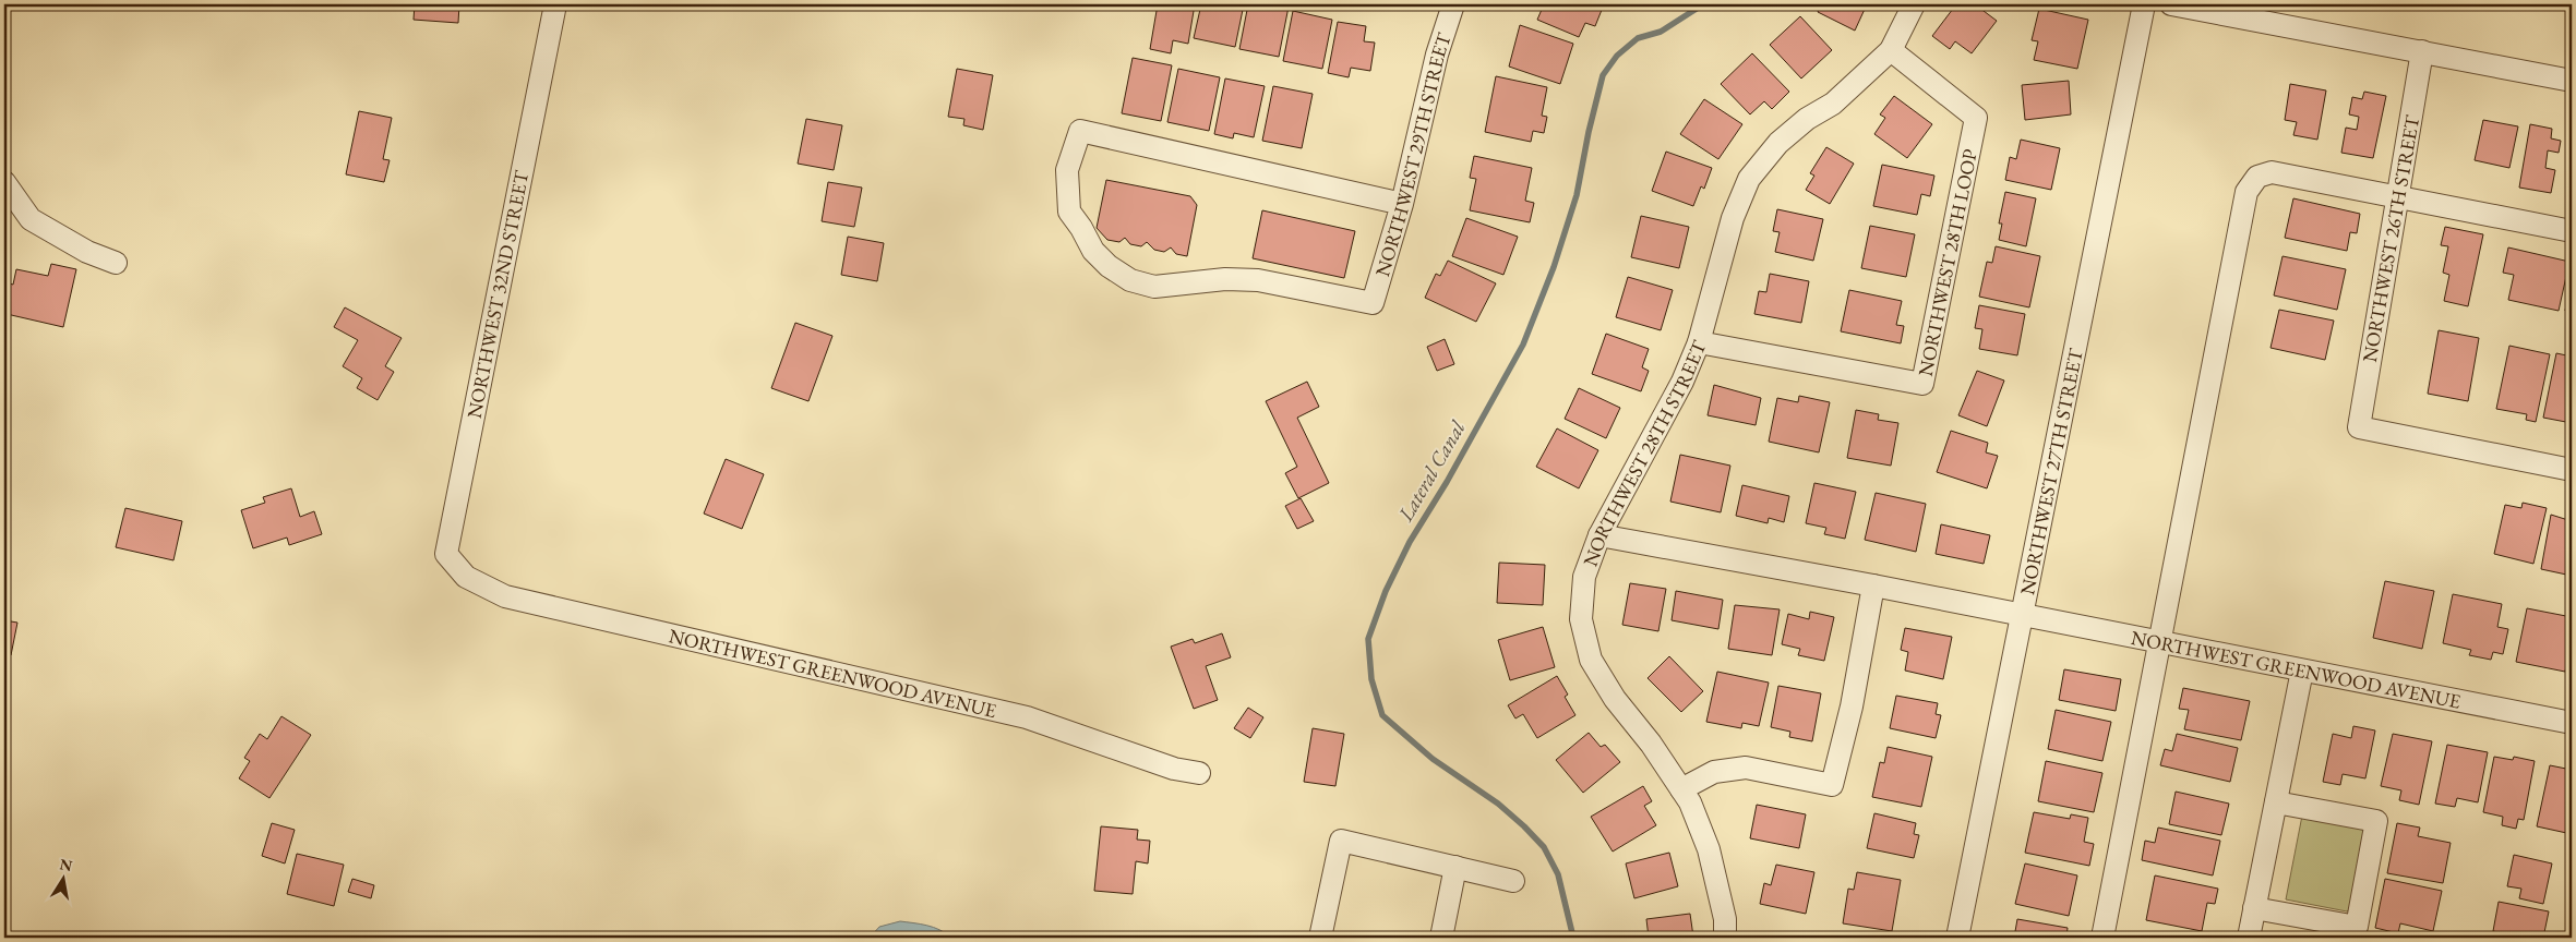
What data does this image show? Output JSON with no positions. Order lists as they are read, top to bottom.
{
  "streets": {
    "street": [
      "NORTHWEST 29TH STREET",
      "NORTHWEST 26TH STREET",
      "NORTHWEST 28TH LOOP",
      "NORTHWEST 32ND STREET",
      "NORTHWEST 28TH STREET",
      "NORTHWEST 27TH STREET",
      "NORTHWEST GREENWOOD AVENUE"
    ]
  },
  "crossings": [
    ["NORTHWEST 28TH LOOP", "NORTHWEST 28TH STREET"],
    ["NORTHWEST 32ND STREET", "NORTHWEST GREENWOOD AVENUE"],
    ["NORTHWEST 28TH STREET", "NORTHWEST GREENWOOD AVENUE"],
    ["NORTHWEST 27TH STREET", "NORTHWEST GREENWOOD AVENUE"]
  ],
  "water": ["Lateral Canal"],
  "north": "top"
}
